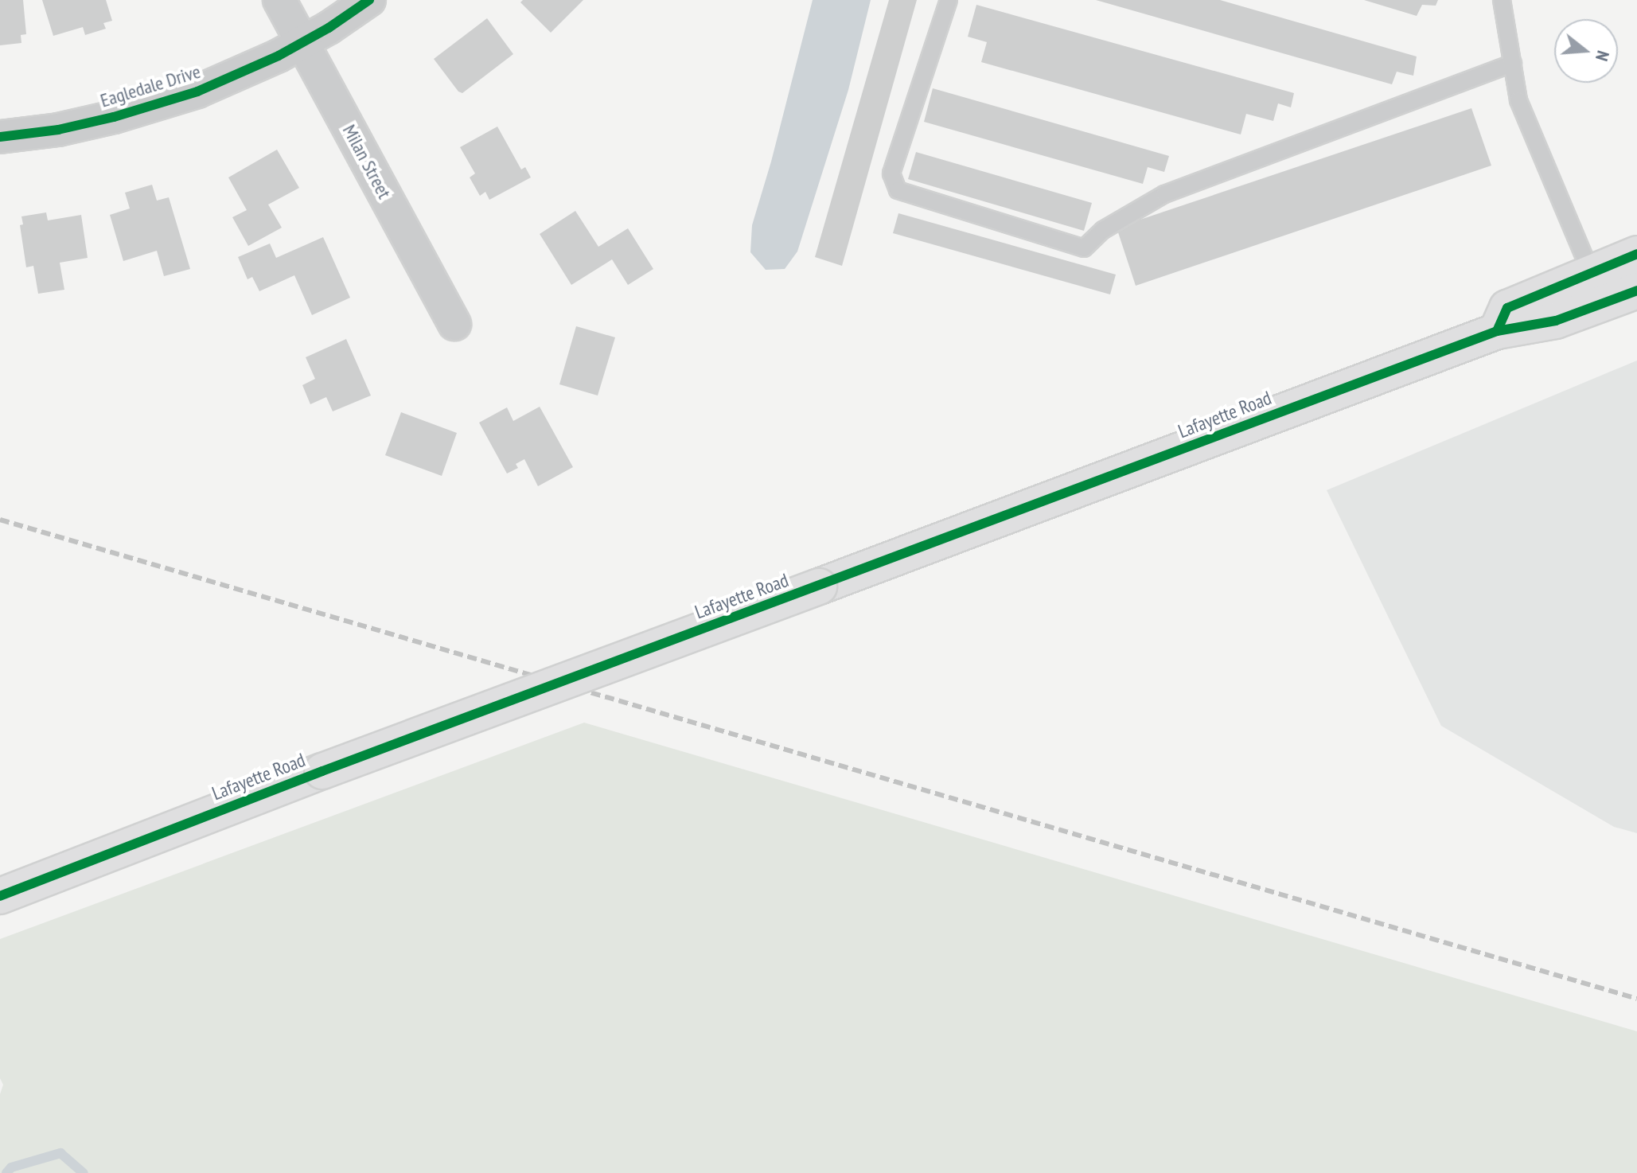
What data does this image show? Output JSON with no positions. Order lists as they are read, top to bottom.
{
  "streets": {
    "main road": ["Lafayette Road"],
    "street": ["Eagledale Drive", "Milan Street"]
  },
  "crossings": [
    ["Eagledale Drive", "Milan Street"]
  ],
  "north": "right"
}
